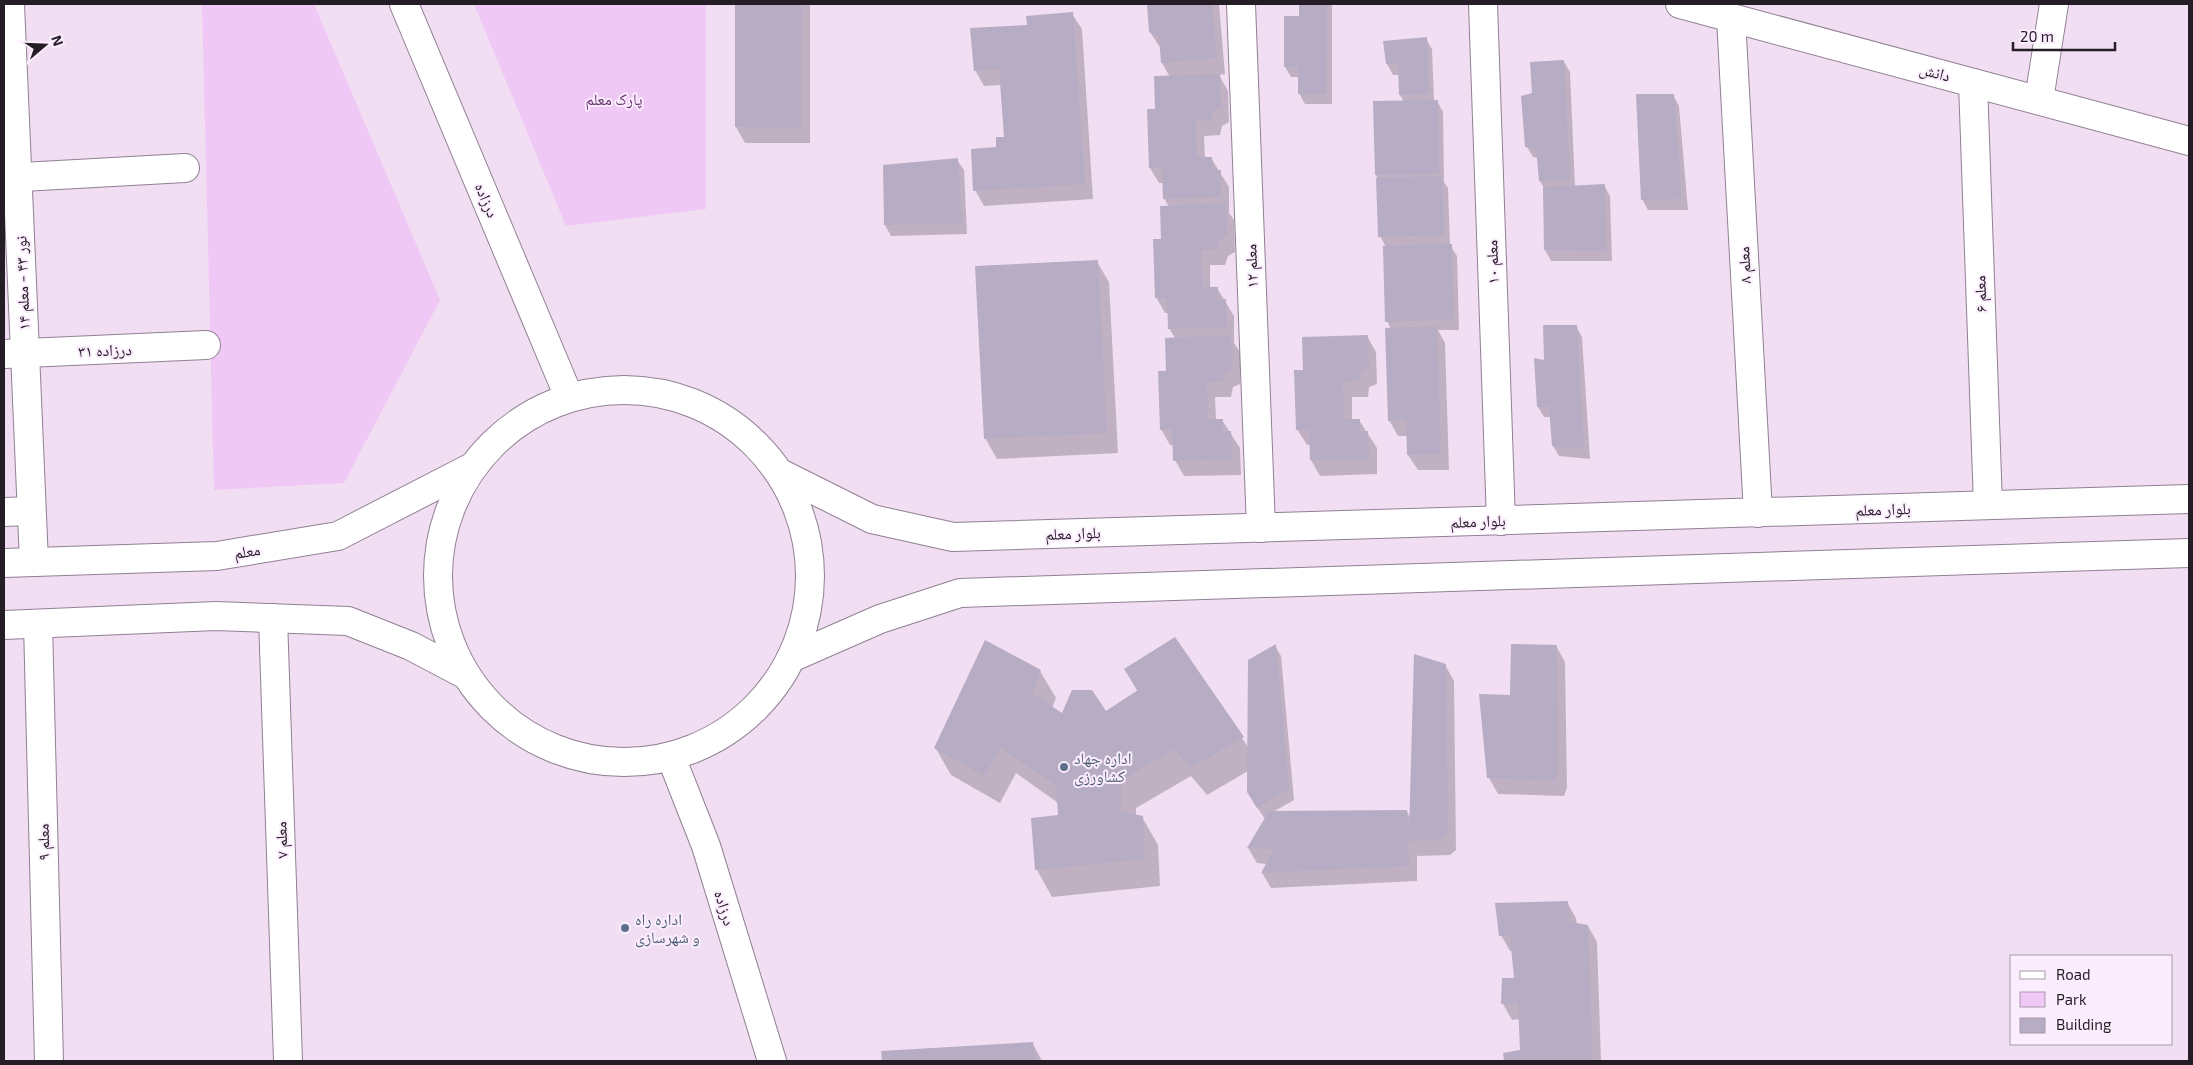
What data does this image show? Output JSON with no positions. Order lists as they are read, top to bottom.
{
  "streets": {
    "main road": [
      "دانش",
      "درزاده",
      "معلم ۱۰",
      "معلم ۸",
      "معلم ۱۲",
      "نور ۴۳ - معلم ۱۴",
      "معلم ۶",
      "درزاده ۳۱",
      "بلوار معلم",
      "معلم",
      "معلم ۷",
      "معلم ۹"
    ]
  },
  "crossings": [
    ["دانش", "معلم ۸"],
    ["دانش", "معلم ۶"],
    ["معلم ۱۰", "بلوار معلم"],
    ["معلم ۸", "بلوار معلم"],
    ["معلم ۱۲", "بلوار معلم"],
    ["نور ۴۳ - معلم ۱۴", "درزاده ۳۱"],
    ["نور ۴۳ - معلم ۱۴", "معلم"],
    ["معلم ۶", "بلوار معلم"]
  ],
  "parks": ["پارک معلم"],
  "places": ["اداره جهاد کشاورزی", "اداره راه و شهرسازی"],
  "legend": ["Road", "Park", "Building"],
  "scale_bar": "20 m",
  "north": "right"
}
